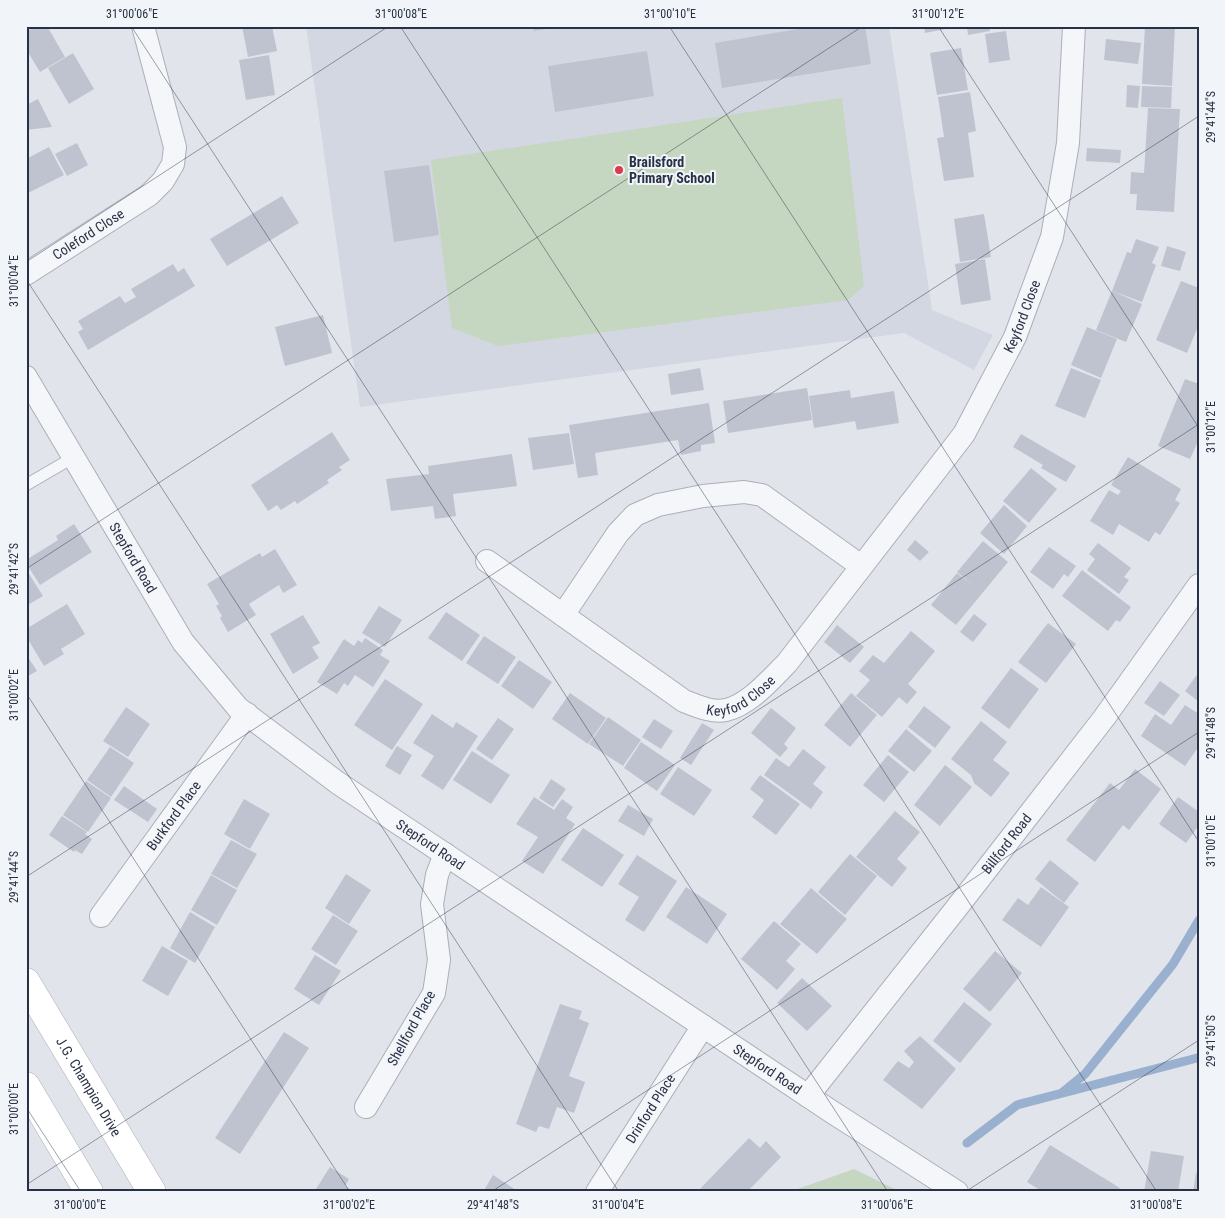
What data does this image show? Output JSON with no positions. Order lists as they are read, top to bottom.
{
  "streets": {
    "main road": ["J.G. Champion Drive"],
    "street": [
      "Coleford Close",
      "Keyford Close",
      "Stepford Road",
      "Burkford Place",
      "Billford Road",
      "Shellford Place",
      "Drinford Place"
    ]
  },
  "crossings": [
    ["Stepford Road", "Burkford Place"],
    ["Stepford Road", "Billford Road"],
    ["Stepford Road", "Shellford Place"],
    ["Stepford Road", "Drinford Place"]
  ],
  "places": ["Brailsford Primary School"],
  "coordinates": [
    "31°00'06\"E",
    "31°00'08\"E",
    "31°00'10\"E",
    "31°00'12\"E",
    "29°41'44\"S",
    "31°00'04\"E",
    "29°41'42\"S",
    "31°00'02\"E",
    "29°41'48\"S",
    "29°41'50\"S",
    "31°00'00\"E"
  ]
}
